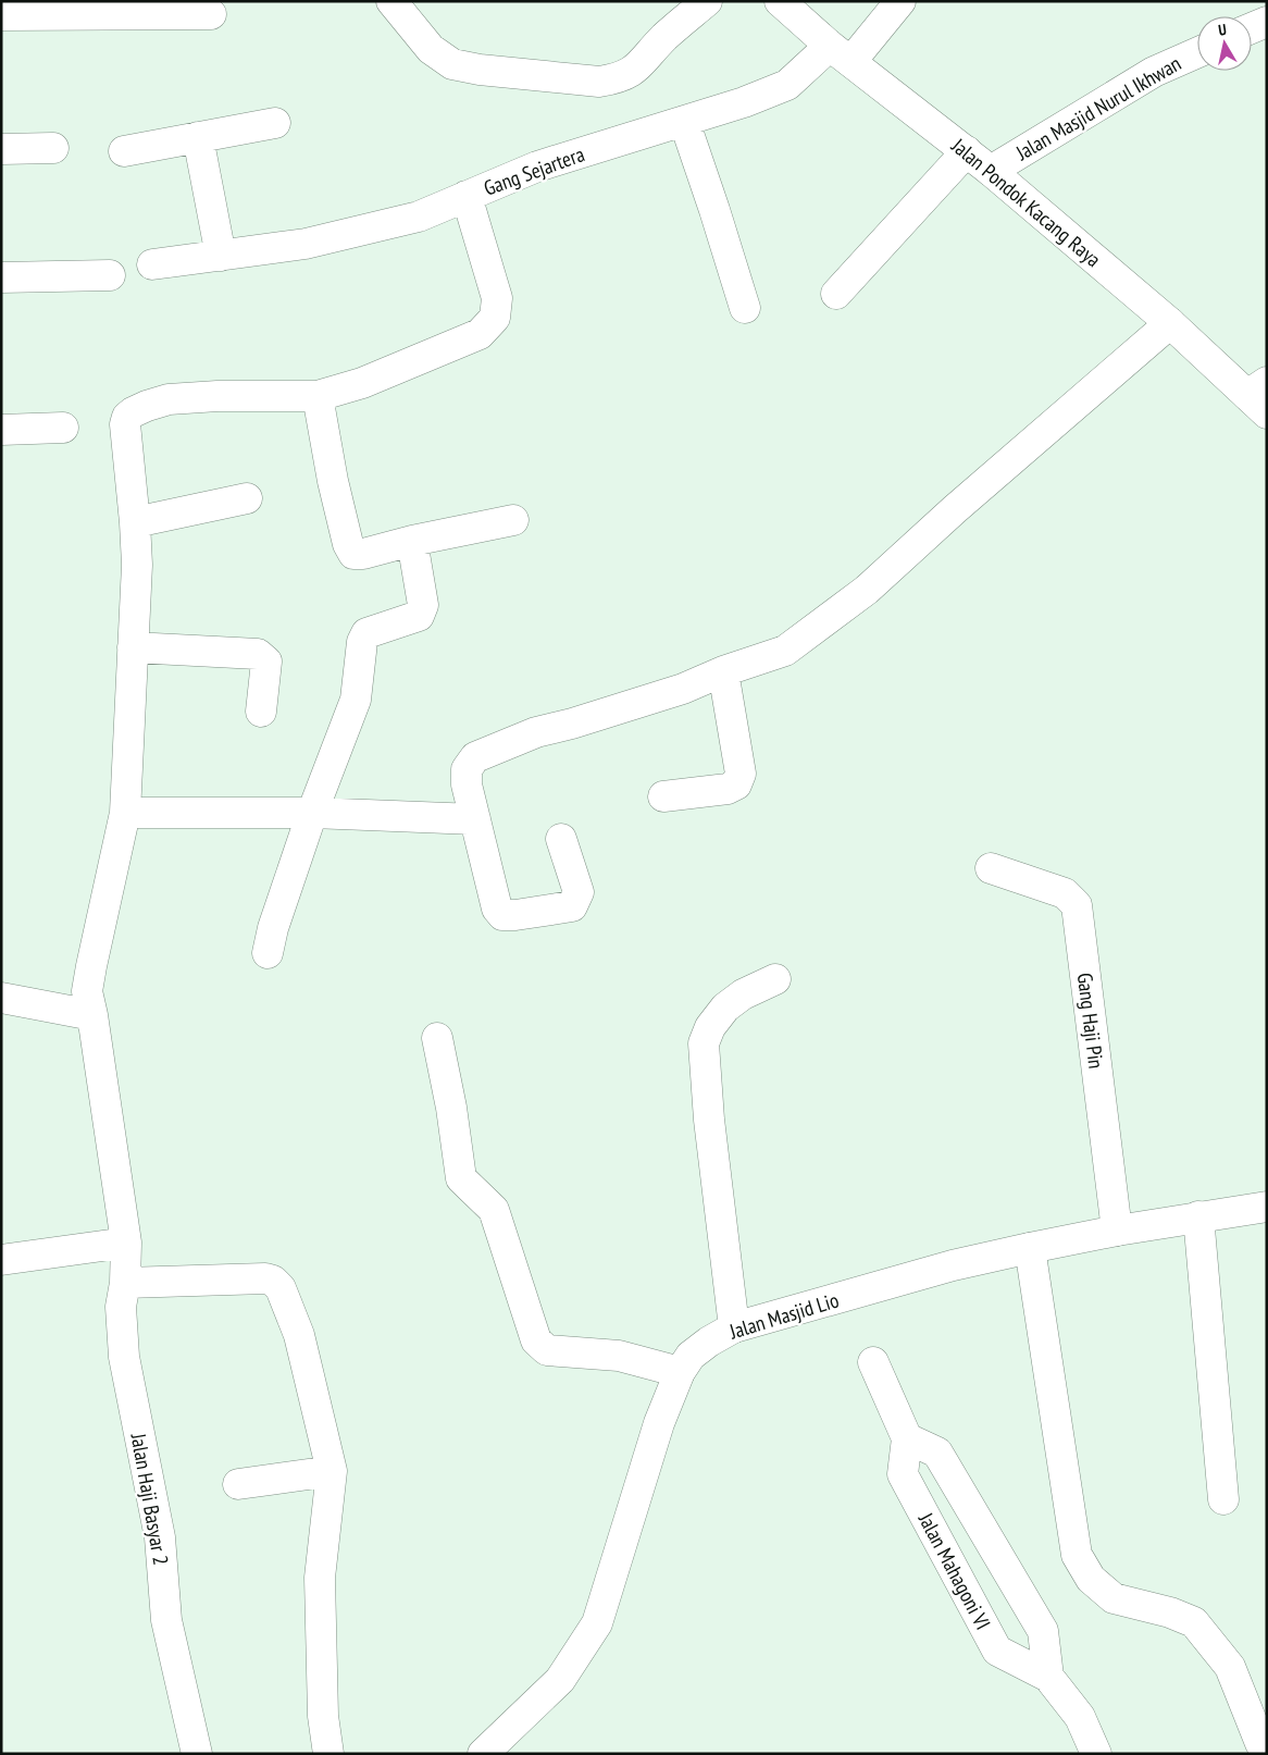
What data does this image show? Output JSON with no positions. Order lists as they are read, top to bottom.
{
  "streets": {
    "street": [
      "Jalan Masjid Nurul Ikhwan",
      "Gang Sejartera",
      "Jalan Pondok Kacang Raya",
      "Gang Haji Pin",
      "Jalan Masjid Lio",
      "Jalan Haji Basyar 2",
      "Jalan Mahagoni VI"
    ]
  },
  "crossings": [
    ["Jalan Masjid Nurul Ikhwan", "Jalan Pondok Kacang Raya"],
    ["Gang Sejartera", "Jalan Pondok Kacang Raya"],
    ["Gang Sejartera", "Jalan Haji Basyar 2"],
    ["Gang Haji Pin", "Jalan Masjid Lio"]
  ],
  "north": "top"
}
